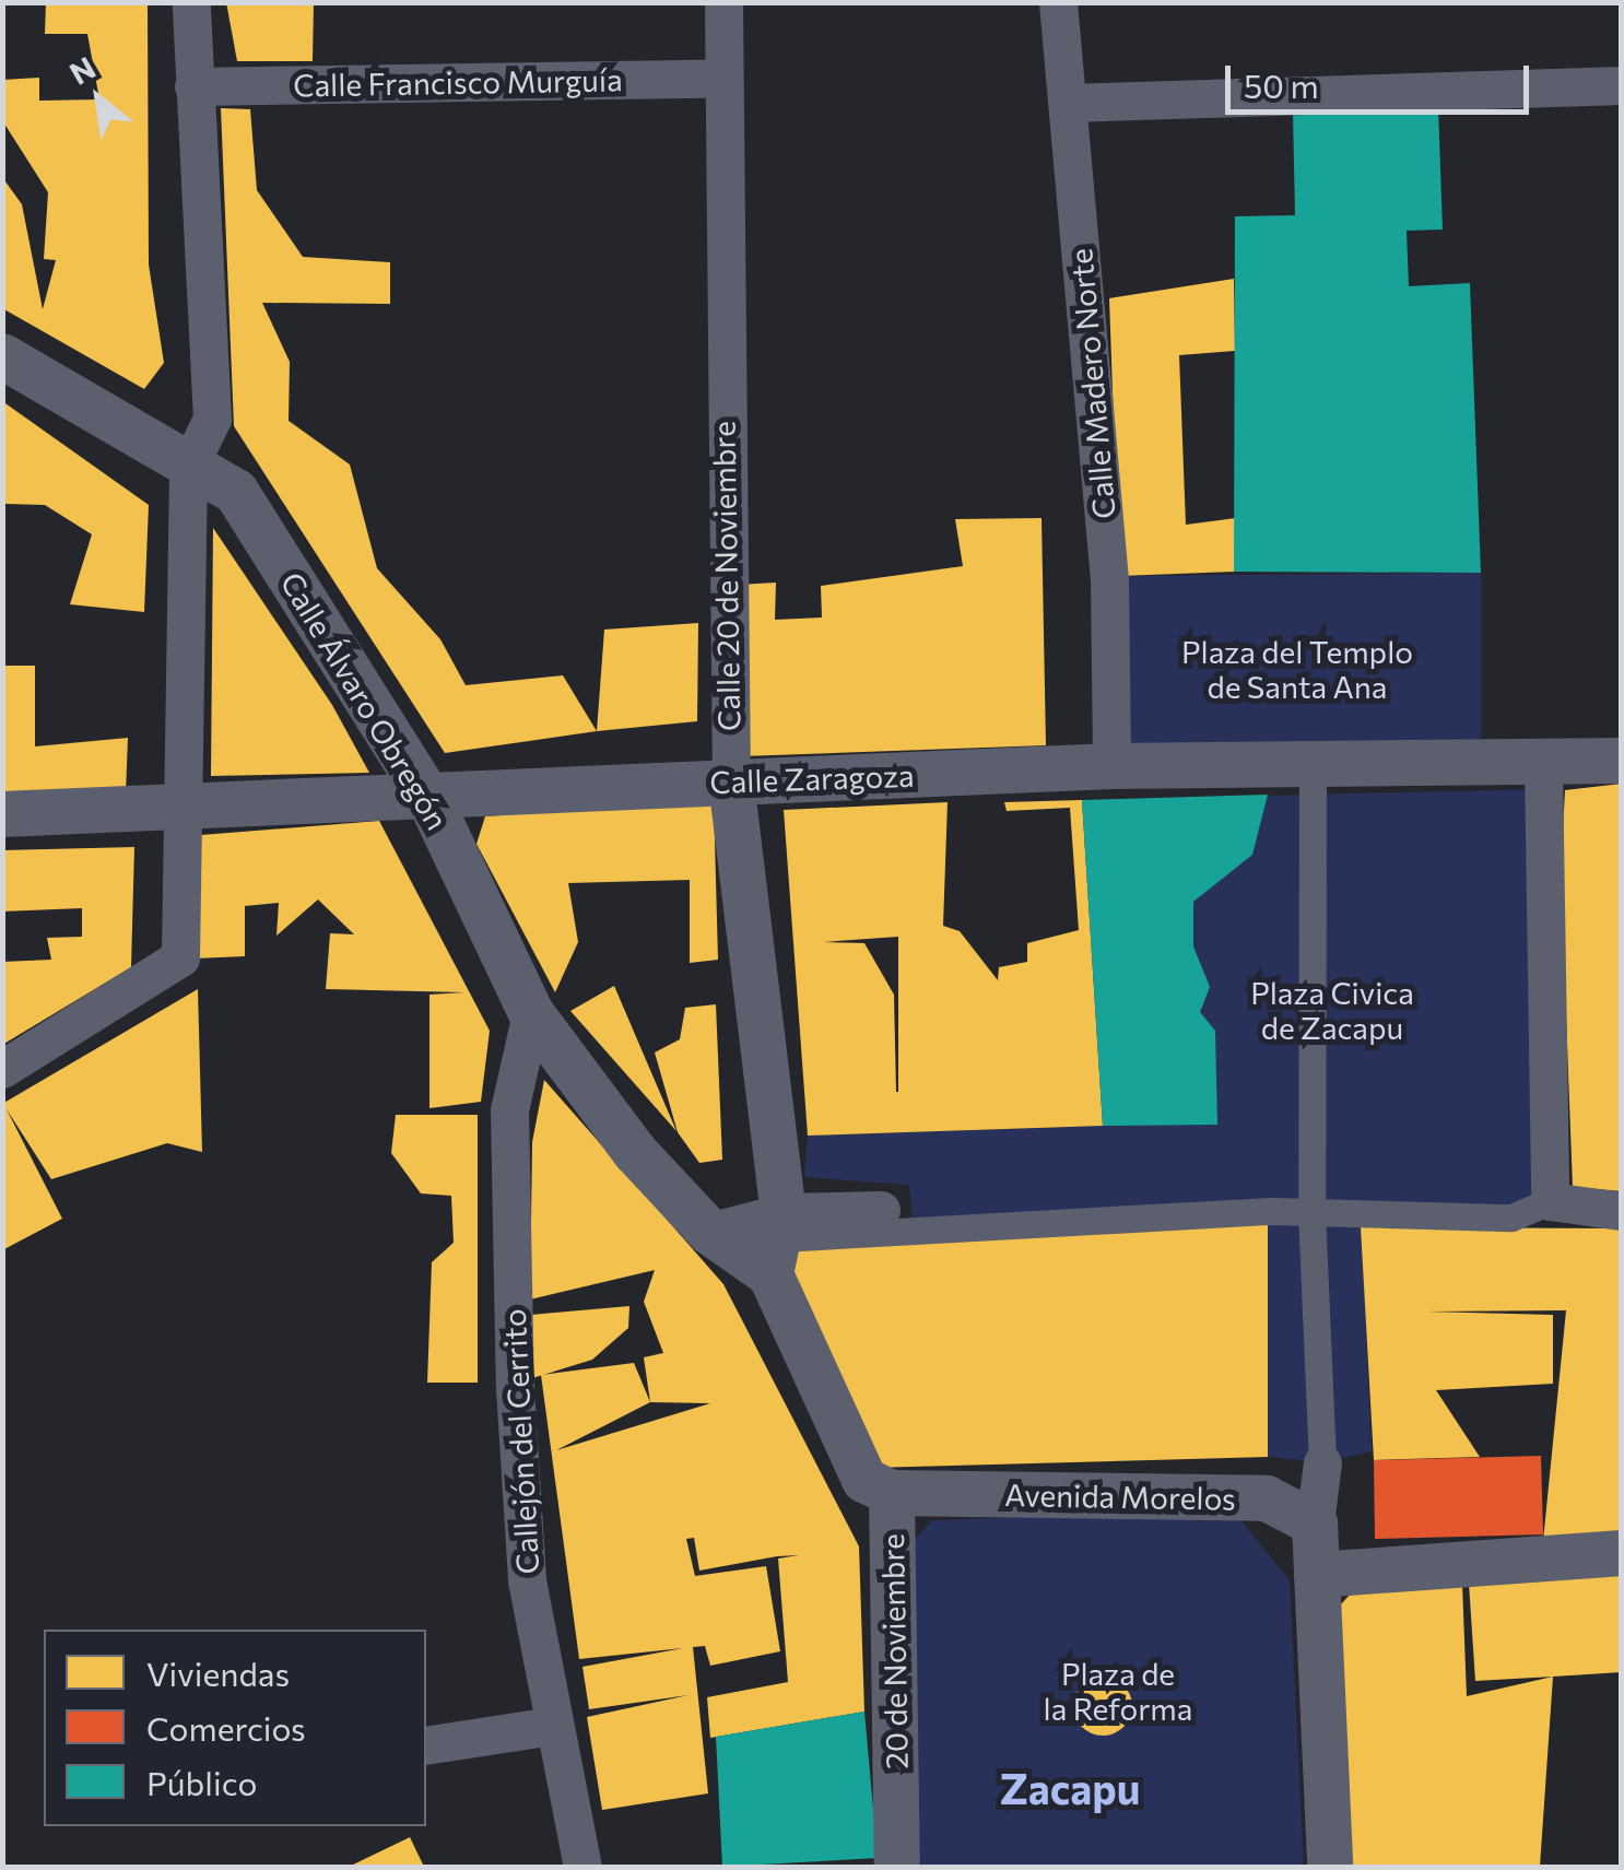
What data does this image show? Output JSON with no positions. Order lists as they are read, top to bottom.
{
  "streets": {
    "street": [
      "Calle Francisco Murguía",
      "Calle Madero Norte",
      "Calle 20 de Noviembre",
      "Calle Álvaro Obregón",
      "Calle Zaragoza",
      "Callejón del Cerrito",
      "Avenida Morelos",
      "20 de Noviembre"
    ]
  },
  "crossings": [
    ["Calle Francisco Murguía", "Calle 20 de Noviembre"],
    ["Calle Madero Norte", "Calle Zaragoza"],
    ["Calle 20 de Noviembre", "Calle Álvaro Obregón"],
    ["Calle 20 de Noviembre", "Calle Zaragoza"],
    ["Calle 20 de Noviembre", "20 de Noviembre"],
    ["Calle Álvaro Obregón", "Calle Zaragoza"],
    ["Calle Álvaro Obregón", "Callejón del Cerrito"],
    ["Calle Álvaro Obregón", "20 de Noviembre"],
    ["Avenida Morelos", "20 de Noviembre"]
  ],
  "districts": ["Zacapu"],
  "parks": ["Plaza del Templo de Santa Ana", "Plaza Civica de Zacapu", "Plaza de la Reforma"],
  "legend": ["Viviendas", "Comercios", "Público"],
  "scale_bar": "50 m",
  "north": "top left"
}
